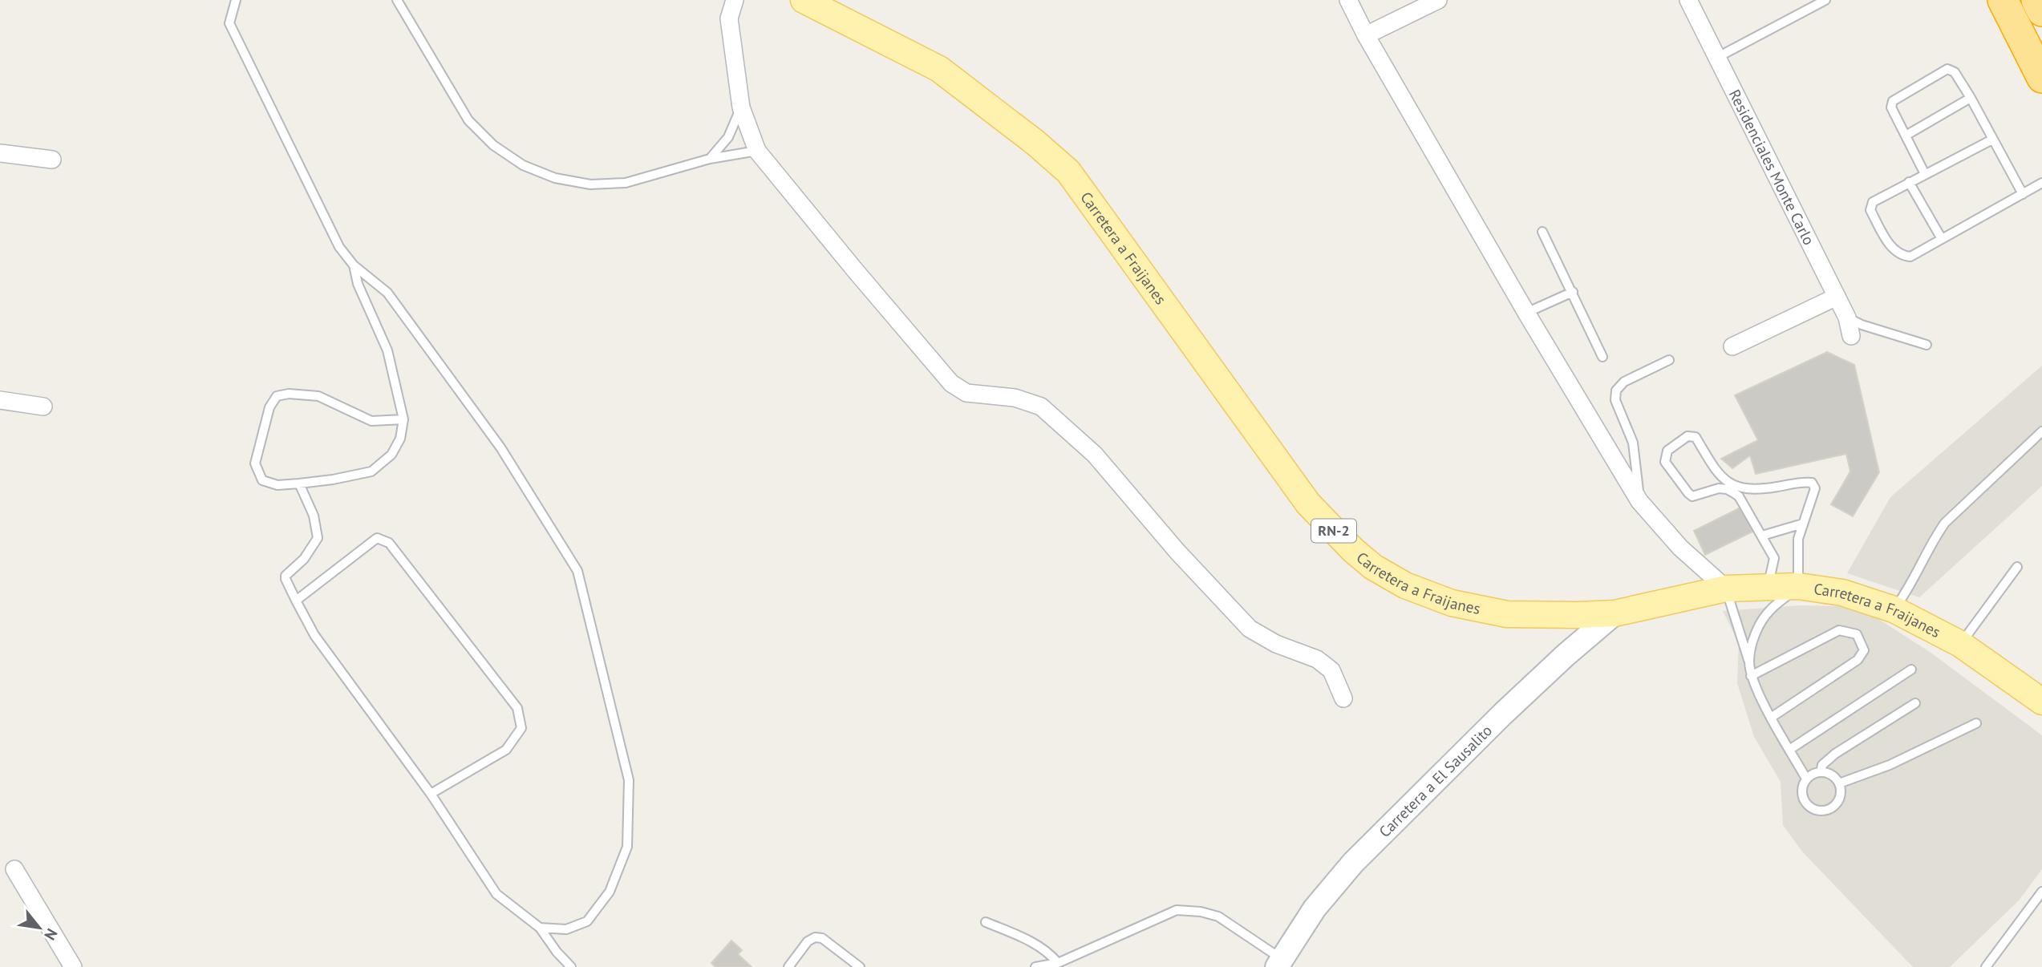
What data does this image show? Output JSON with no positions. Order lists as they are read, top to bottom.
{
  "streets": {
    "main road": ["Carretera a Fraijanes", "RN-2"],
    "street": ["Residenciales Monte Carlo", "Carretera a El Sausalito"]
  },
  "crossings": [
    ["Carretera a Fraijanes", "Carretera a El Sausalito"]
  ],
  "north": "bottom right"
}
